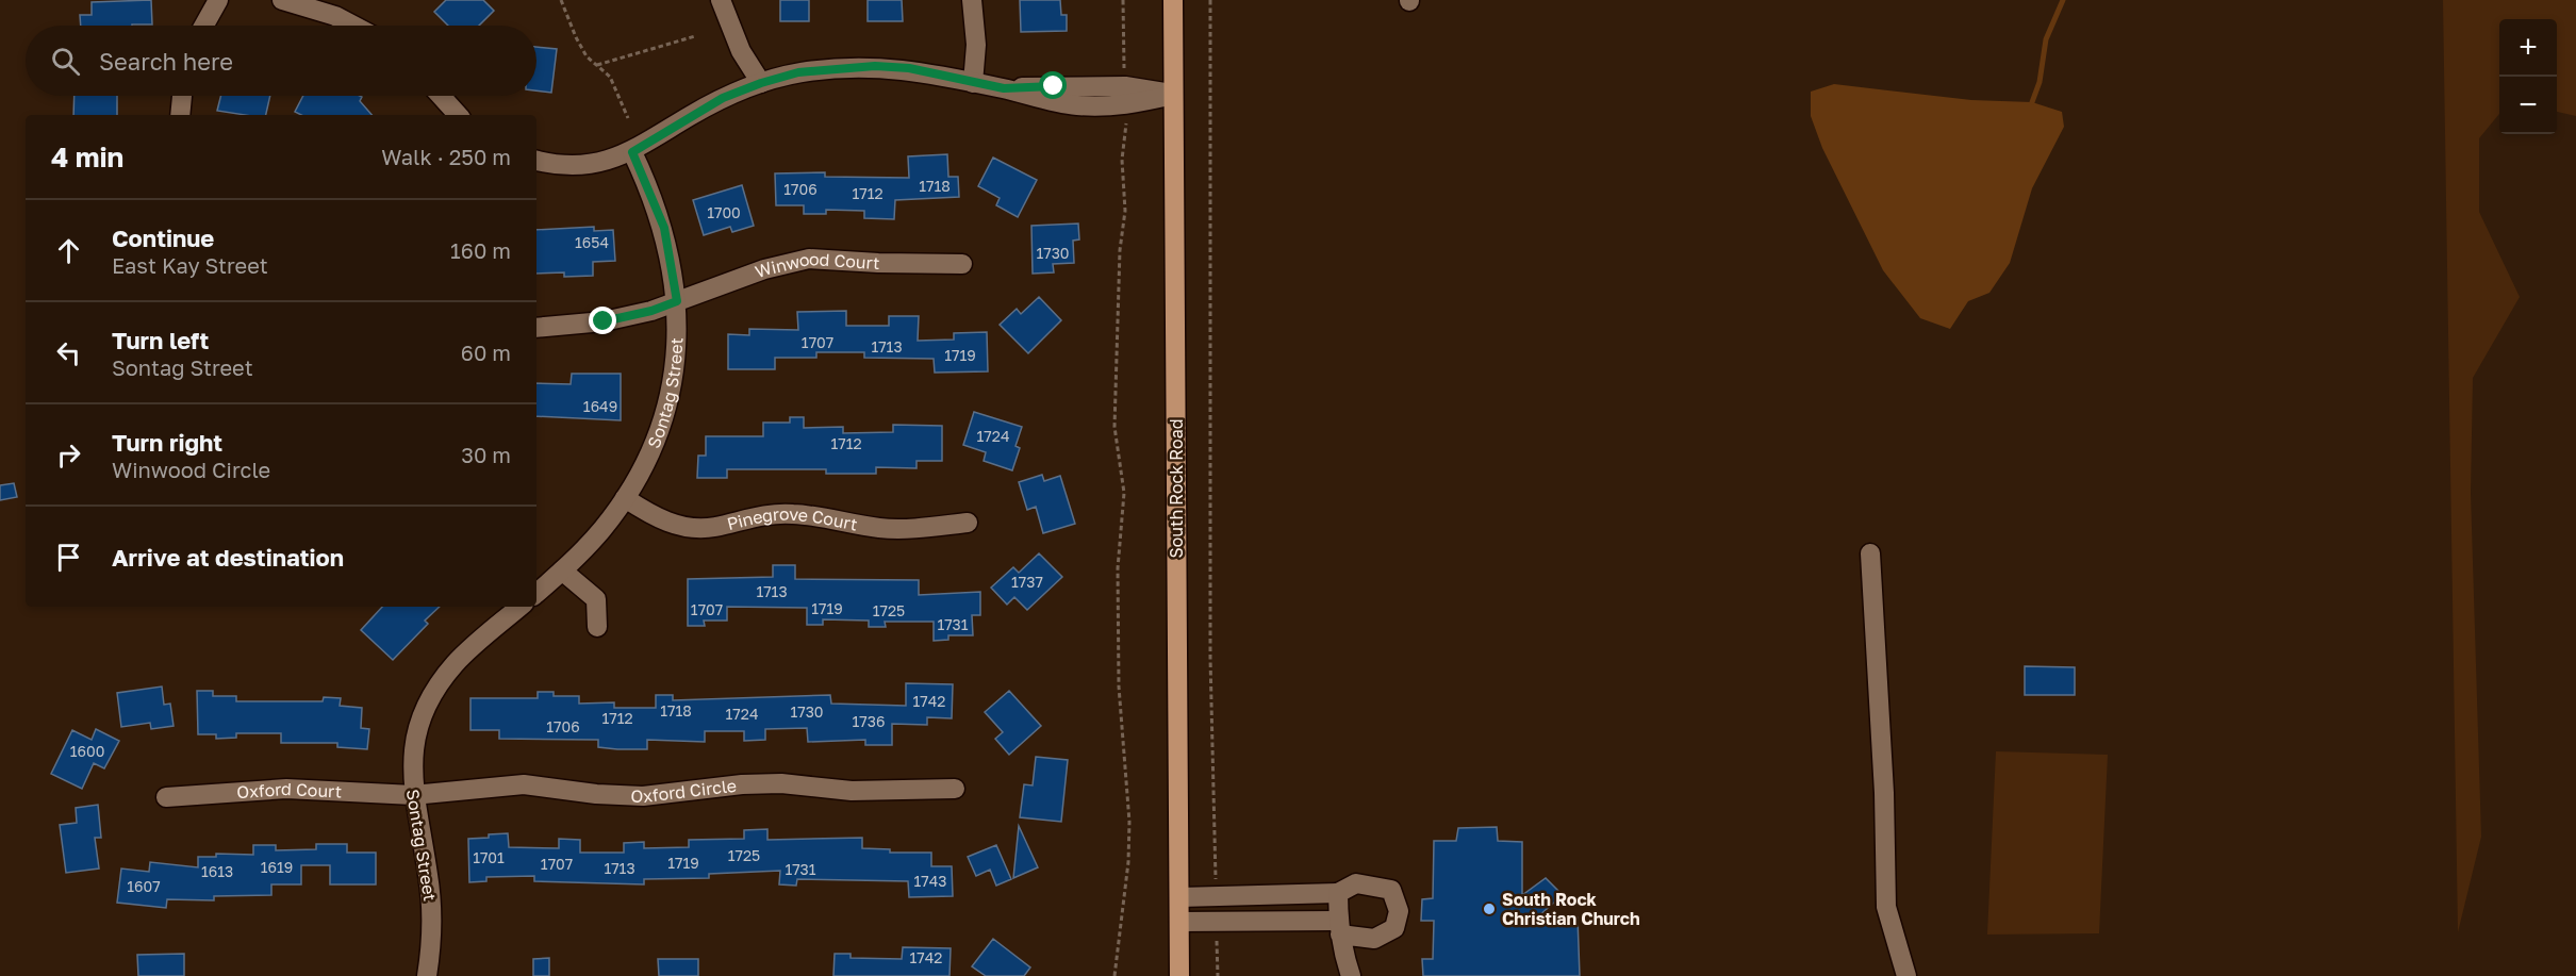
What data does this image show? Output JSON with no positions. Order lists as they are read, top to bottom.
{
  "streets": {
    "main road": ["South Rock Road"],
    "street": [
      "Winwood Court",
      "Sontag Street",
      "Pinegrove Court",
      "Oxford Circle",
      "Oxford Court"
    ]
  },
  "crossings": [
    ["Winwood Court", "Sontag Street"],
    ["Sontag Street", "Pinegrove Court"],
    ["Sontag Street", "Oxford Circle"],
    ["Sontag Street", "Oxford Court"],
    ["Oxford Circle", "Oxford Court"]
  ],
  "places": ["South Rock Christian Church"],
  "house_numbers": [
    "1718",
    "1706",
    "1712",
    "1700",
    "1654",
    "1730",
    "1707",
    "1713",
    "1719",
    "1649",
    "1724",
    "1712",
    "1737",
    "1713",
    "1719",
    "1707",
    "1725",
    "1731",
    "1742",
    "1718",
    "1730",
    "1724",
    "1712",
    "1736",
    "1706",
    "1600",
    "1725",
    "1701",
    "1719",
    "1707",
    "1619",
    "1713",
    "1731",
    "1613",
    "1743",
    "1607",
    "1742"
  ],
  "page": {
    "map_buttons": ["+", "−"],
    "search": "Search here",
    "heading": ["4 min", "Walk · 250 m"],
    "list": [
      ["Continue", "East Kay Street", "160 m"],
      ["Turn left", "Sontag Street", "60 m"],
      ["Turn right", "Winwood Circle", "30 m"],
      "Arrive at destination"
    ]
  }
}
